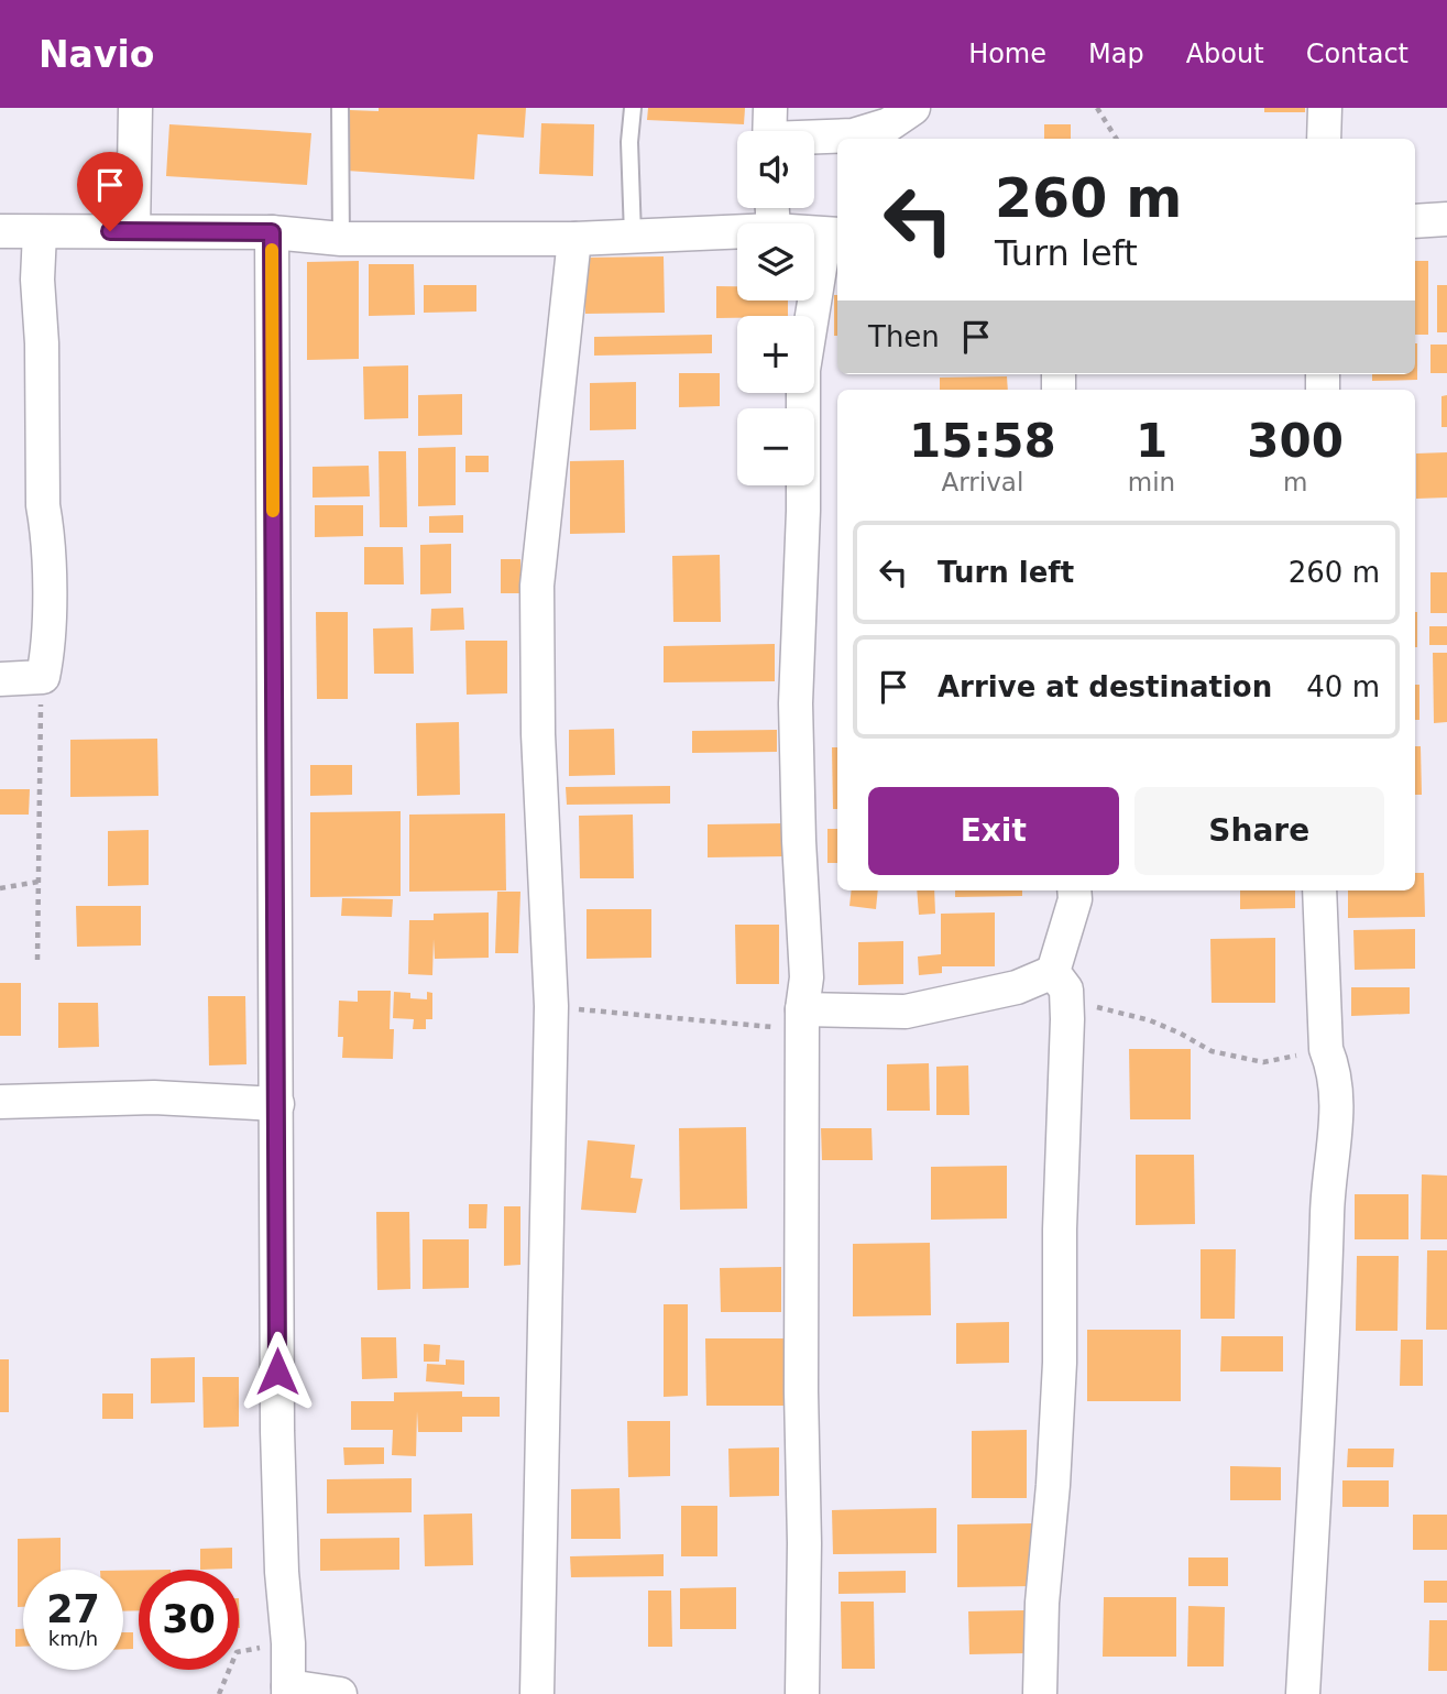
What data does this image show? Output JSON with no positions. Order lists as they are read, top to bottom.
{
  "page": {
    "header": "Navio",
    "nav": [
      "Home",
      "Map",
      "About",
      "Contact"
    ],
    "map_buttons": ["+", "−"],
    "turn": ["260 m", "Turn left"],
    "then": "Then",
    "eta": [
      "15:58",
      "Arrival",
      "1",
      "min",
      "300",
      "m"
    ],
    "list": [
      {
        "name": "Turn left",
        "value": "260 m"
      },
      {
        "name": "Arrive at destination",
        "value": "40 m"
      }
    ],
    "buttons": ["Exit", "Share"],
    "speed": "27 km/h",
    "limit": "30"
  }
}
